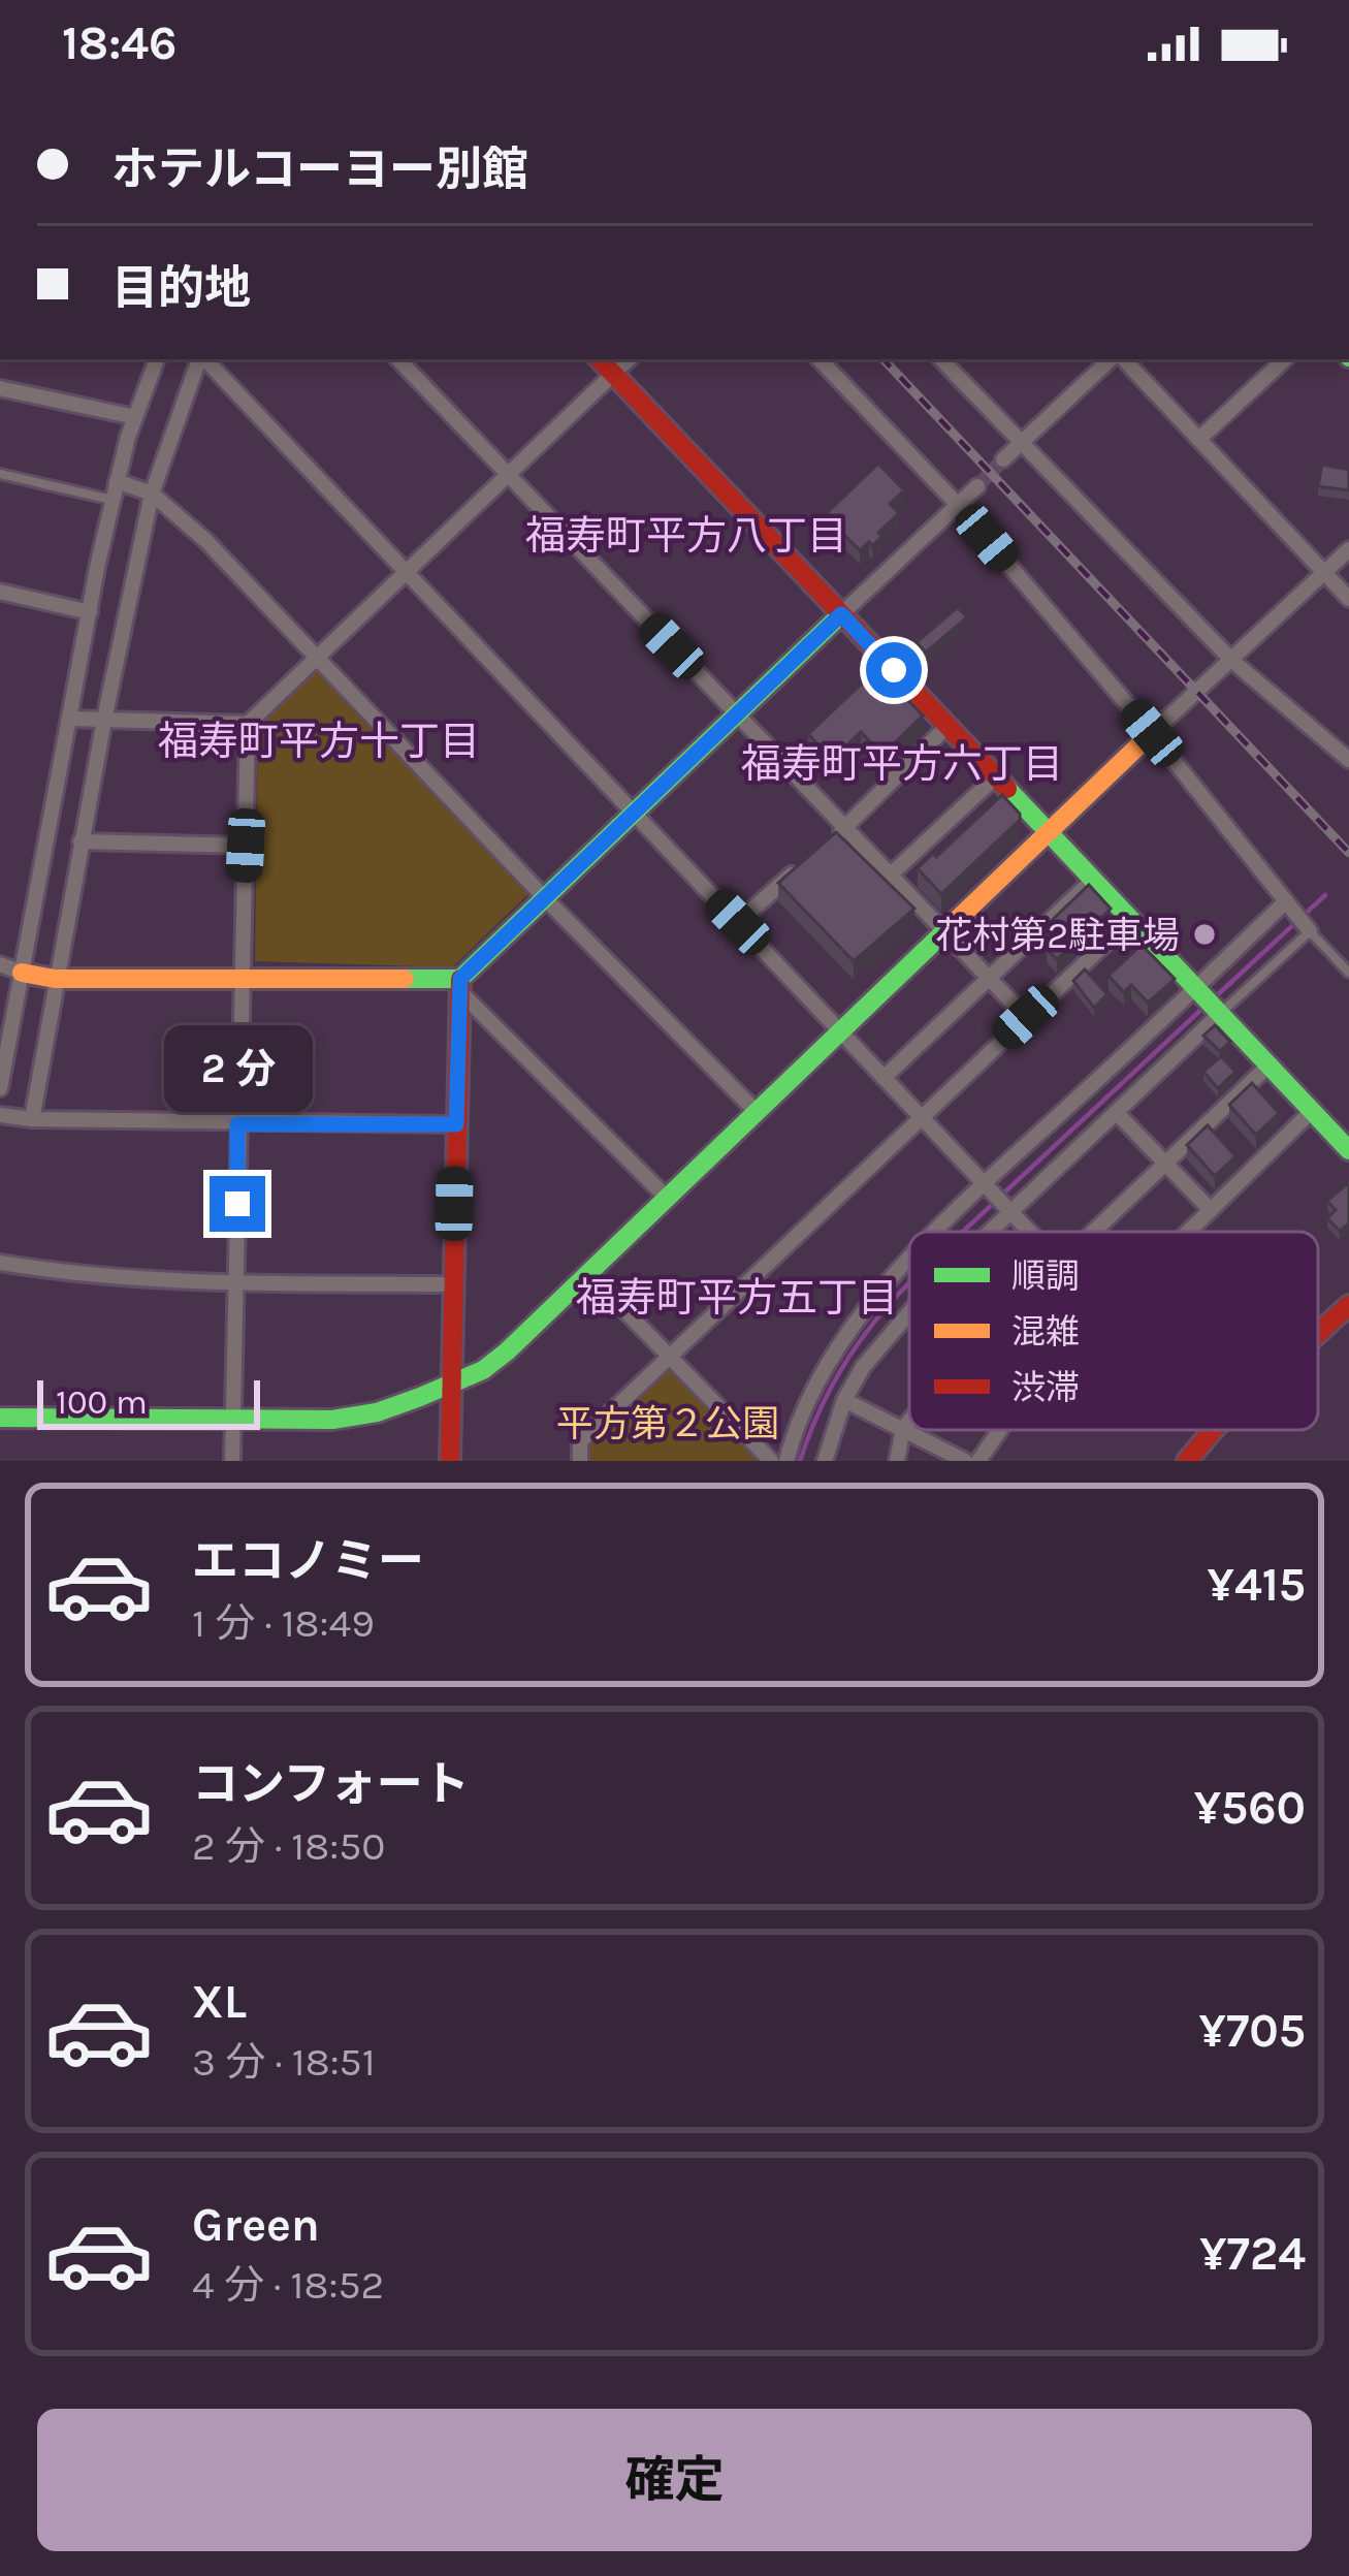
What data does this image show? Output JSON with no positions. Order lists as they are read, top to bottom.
{
  "districts": [
    "福寿町平方八丁目",
    "福寿町平方十丁目",
    "福寿町平方六丁目",
    "福寿町平方五丁目"
  ],
  "parks": ["平方第２公園"],
  "places": ["花村第2駐車場"],
  "legend": ["順調", "混雑", "渋滞"],
  "scale_bar": "100 m",
  "page": {
    "status": "18:46",
    "banner": ["ホテルコーヨー別館", "目的地"],
    "bubble": "2 分",
    "scale": "100 m",
    "list": [
      {
        "name": "エコノミー",
        "note": "1 分 · 18:49",
        "value": "¥415"
      },
      {
        "name": "コンフォート",
        "note": "2 分 · 18:50",
        "value": "¥560"
      },
      {
        "name": "XL",
        "note": "3 分 · 18:51",
        "value": "¥705"
      },
      {
        "name": "Green",
        "note": "4 分 · 18:52",
        "value": "¥724"
      }
    ],
    "buttons": "確定"
  }
}
